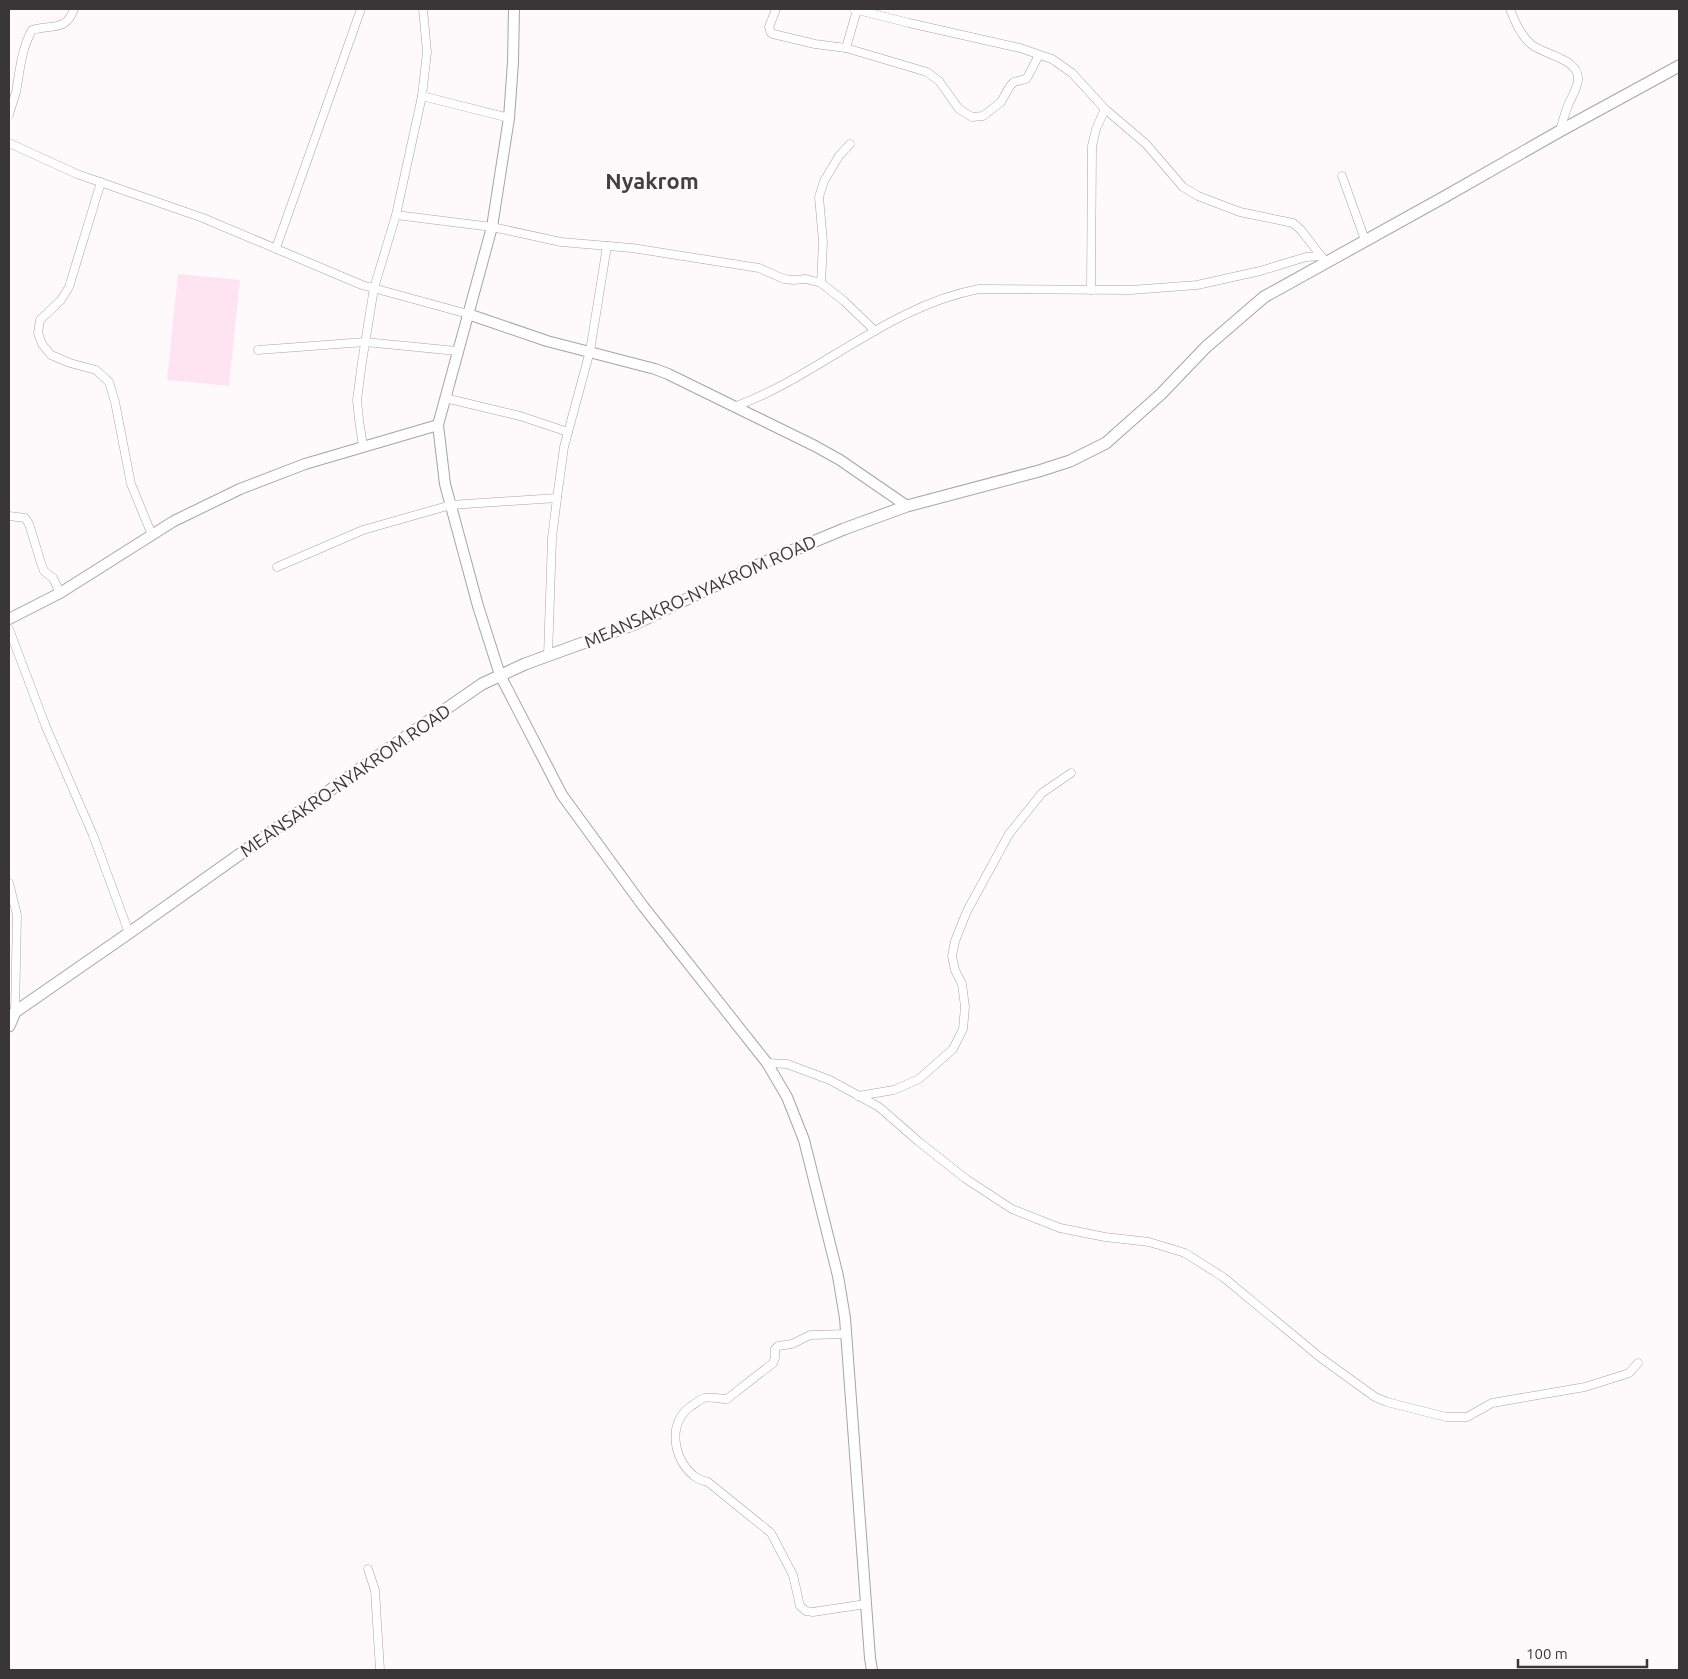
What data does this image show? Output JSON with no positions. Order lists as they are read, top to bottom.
{
  "streets": {
    "main road": ["MEANSAKRO-NYAKROM ROAD"]
  },
  "districts": ["Nyakrom"],
  "scale_bar": "100 m"
}
